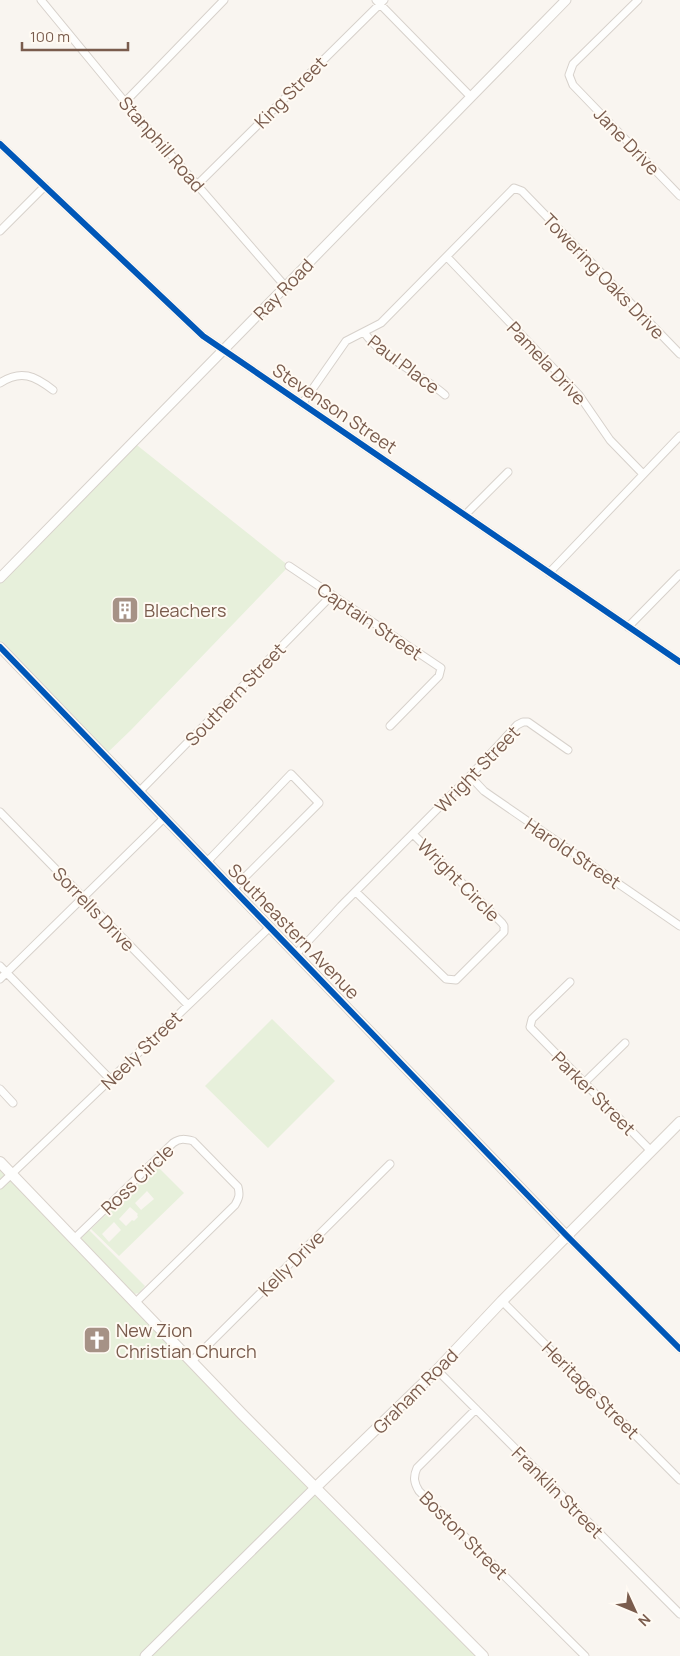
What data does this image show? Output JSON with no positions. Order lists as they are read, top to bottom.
{
  "streets": {
    "main road": ["Graham Road"],
    "street": [
      "King Street",
      "Jane Drive",
      "Stanphill Road",
      "Towering Oaks Drive",
      "Ray Road",
      "Pamela Drive",
      "Paul Place",
      "Stevenson Street",
      "Captain Street",
      "Southern Street",
      "Wright Street",
      "Harold Street",
      "Wright Circle",
      "Sorrells Drive",
      "Southeastern Avenue",
      "Neely Street",
      "Parker Street",
      "Ross Circle",
      "Kelly Drive",
      "Heritage Street",
      "Franklin Street",
      "Boston Street"
    ]
  },
  "crossings": [
    ["King Street", "Stanphill Road"],
    ["Stanphill Road", "Ray Road"],
    ["Towering Oaks Drive", "Pamela Drive"],
    ["Ray Road", "Stevenson Street"],
    ["Captain Street", "Southern Street"],
    ["Southern Street", "Southeastern Avenue"],
    ["Wright Street", "Harold Street"],
    ["Wright Street", "Wright Circle"],
    ["Wright Street", "Southeastern Avenue"],
    ["Sorrells Drive", "Neely Street"],
    ["Southeastern Avenue", "Neely Street"],
    ["Southeastern Avenue", "Graham Road"],
    ["Parker Street", "Graham Road"],
    ["Heritage Street", "Graham Road"],
    ["Graham Road", "Franklin Street"],
    ["Franklin Street", "Boston Street"]
  ],
  "places": {
    "building": ["Bleachers"],
    "church": ["New Zion Christian Church"]
  },
  "scale_bar": "100 m",
  "north": "bottom right"
}
